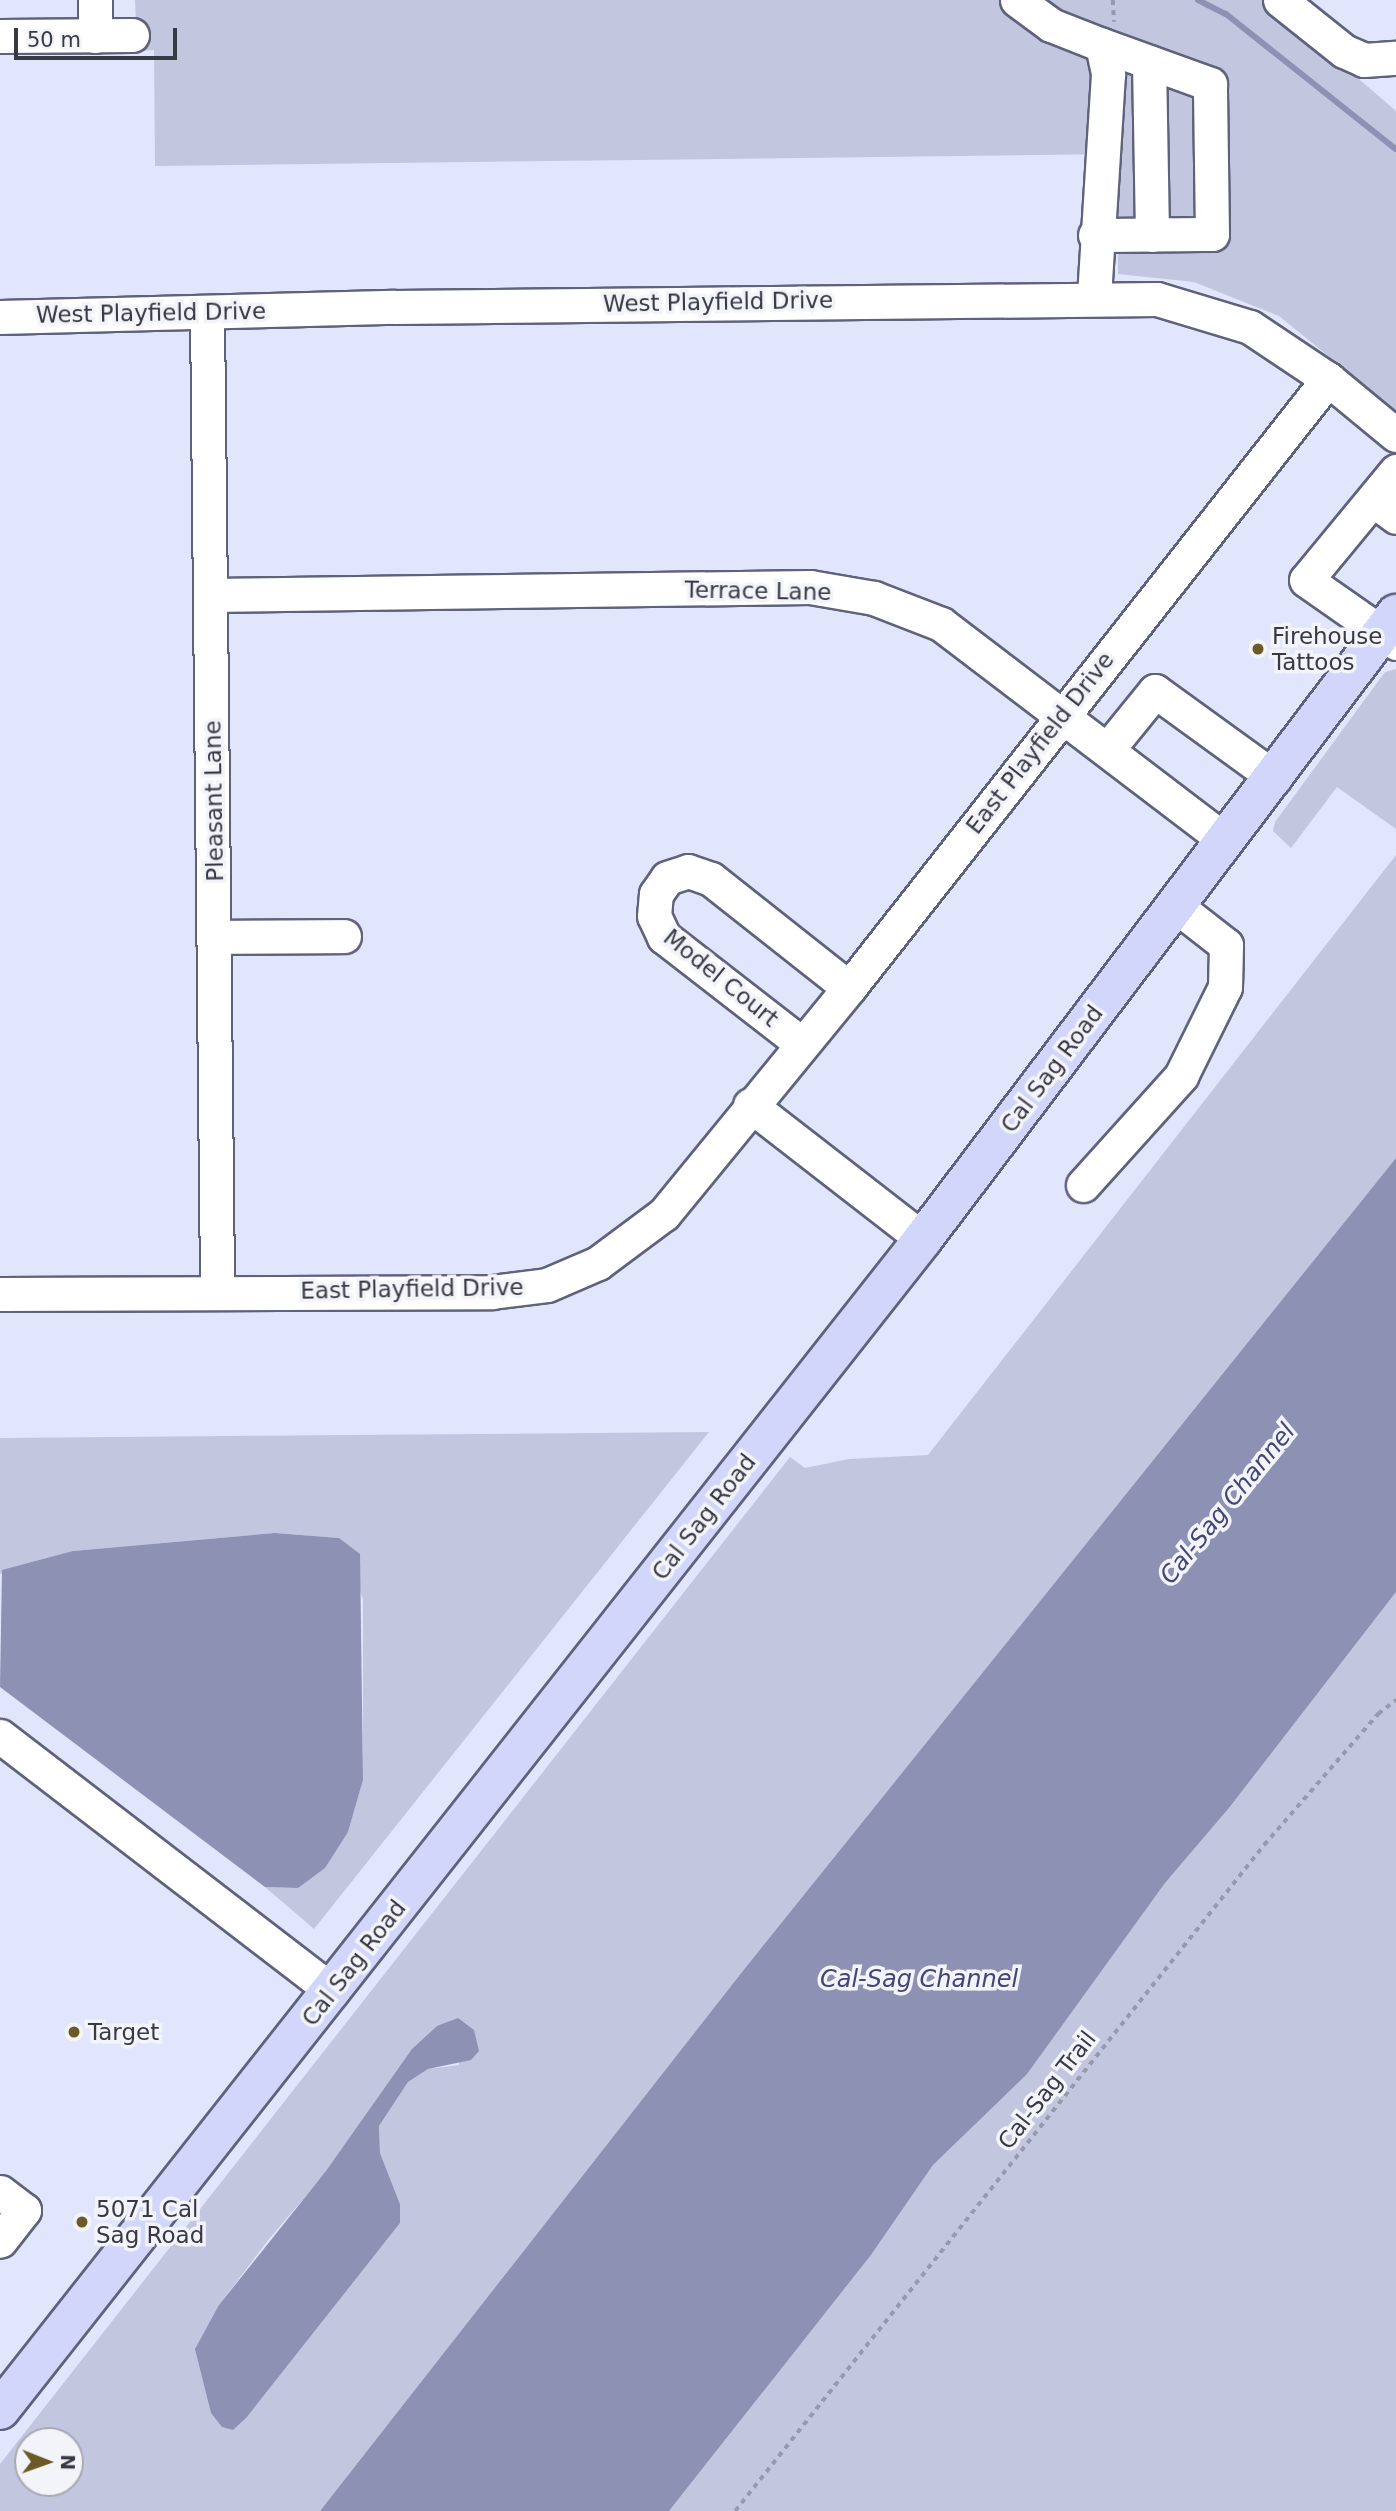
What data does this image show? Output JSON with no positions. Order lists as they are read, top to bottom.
{
  "streets": {
    "main road": ["Cal Sag Road"],
    "street": [
      "West Playfield Drive",
      "Terrace Lane",
      "East Playfield Drive",
      "Pleasant Lane",
      "Model Court"
    ],
    "path": ["Cal-Sag Trail"]
  },
  "crossings": [
    ["West Playfield Drive", "East Playfield Drive"],
    ["West Playfield Drive", "Pleasant Lane"],
    ["Terrace Lane", "East Playfield Drive"],
    ["Terrace Lane", "Pleasant Lane"],
    ["Terrace Lane", "Cal Sag Road"],
    ["East Playfield Drive", "Pleasant Lane"],
    ["East Playfield Drive", "Model Court"]
  ],
  "water": ["Cal-Sag Channel"],
  "places": ["Firehouse Tattoos", "Target", "5071 Cal Sag Road"],
  "scale_bar": "50 m",
  "north": "right"
}
